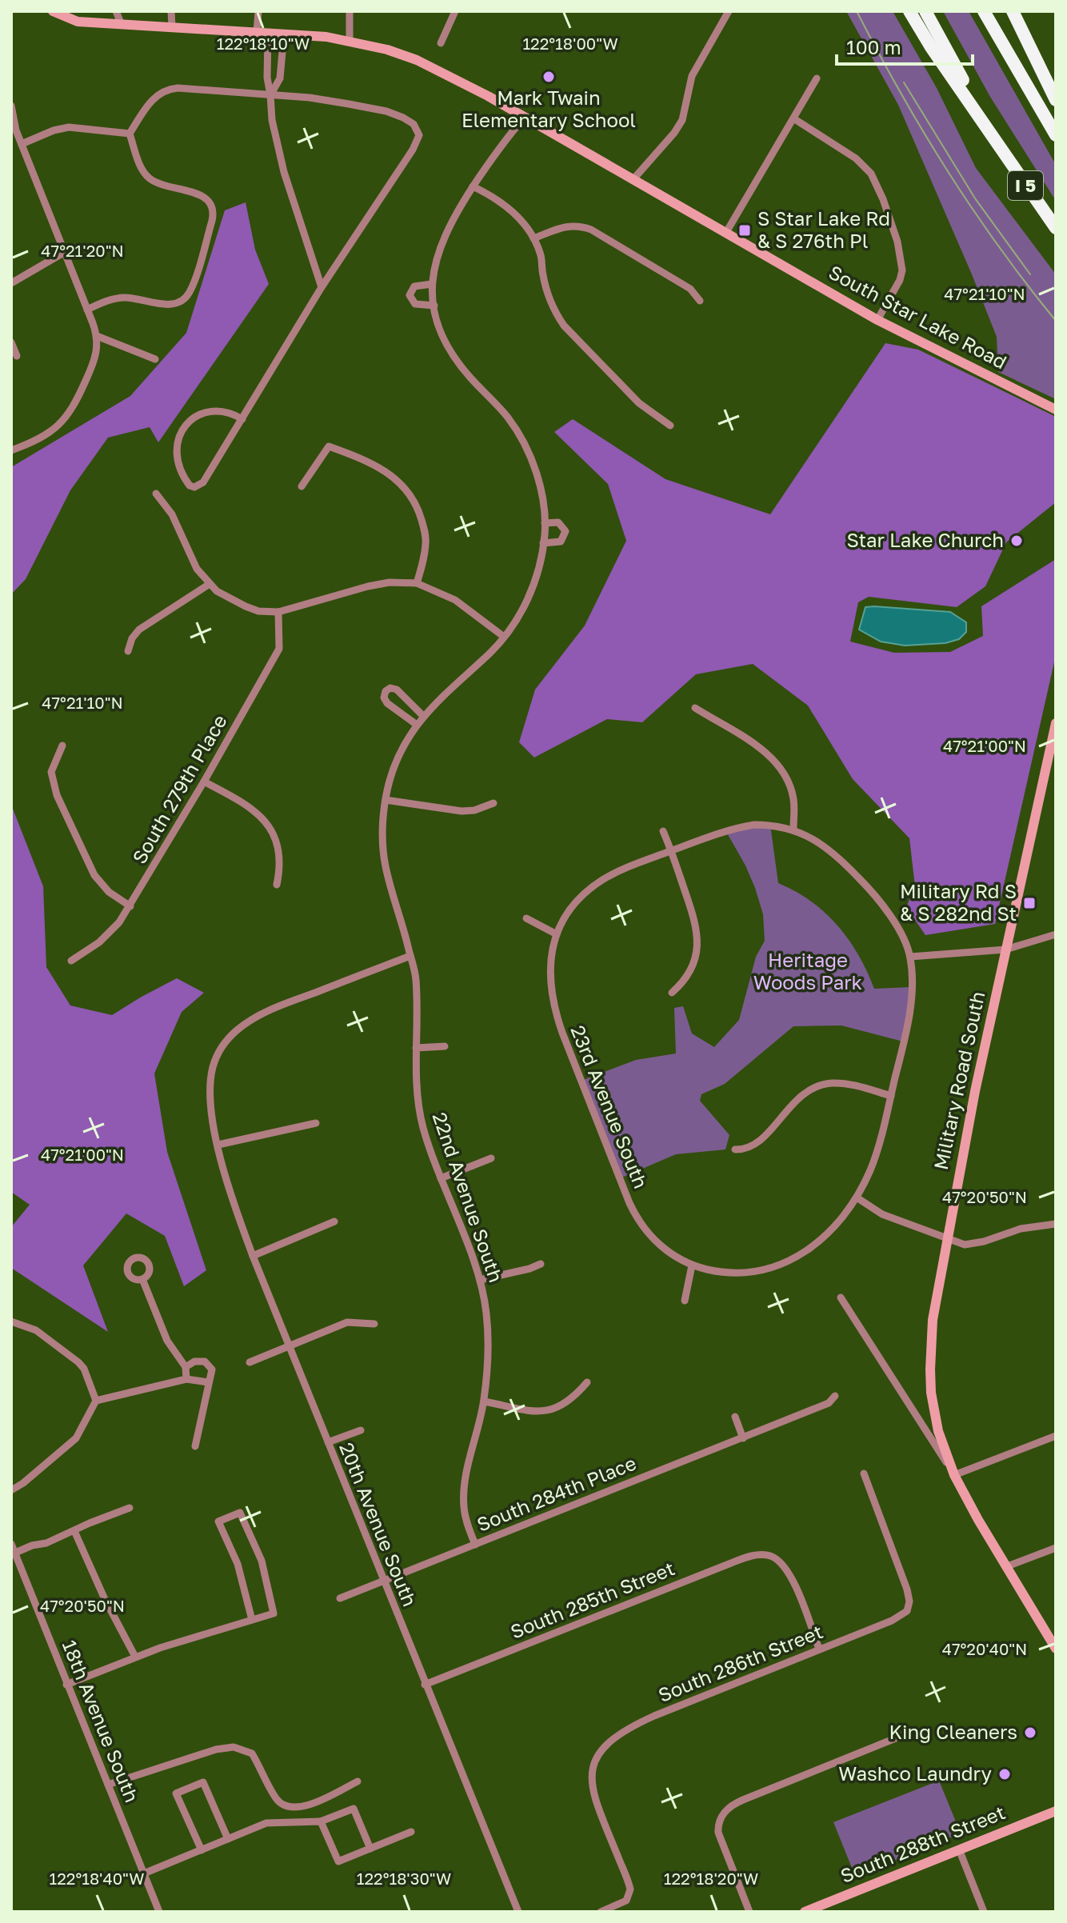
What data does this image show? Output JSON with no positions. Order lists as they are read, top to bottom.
{
  "streets": {
    "highway": ["I 5"],
    "main road": ["South Star Lake Road", "Military Road South", "South 288th Street"],
    "street": [
      "South 279th Place",
      "23rd Avenue South",
      "22nd Avenue South",
      "South 284th Place",
      "20th Avenue South",
      "South 285th Street",
      "South 286th Street",
      "18th Avenue South"
    ]
  },
  "crossings": [
    ["South Star Lake Road", "22nd Avenue South"],
    ["22nd Avenue South", "South 284th Place"],
    ["22nd Avenue South", "20th Avenue South"],
    ["South 284th Place", "20th Avenue South"],
    ["20th Avenue South", "South 285th Street"],
    ["South 285th Street", "South 286th Street"]
  ],
  "parks": ["Heritage Woods Park"],
  "places": {
    "other": [
      "Mark Twain Elementary School",
      "Star Lake Church",
      "King Cleaners",
      "Washco Laundry"
    ],
    "transit": ["S Star Lake Rd & S 276th Pl", "Military Rd S & S 282nd St"]
  },
  "scale_bar": "100 m",
  "coordinates": [
    "122°18'10\"W",
    "122°18'00\"W",
    "47°21'20\"N",
    "47°21'10\"N",
    "47°21'00\"N",
    "47°20'50\"N",
    "47°20'40\"N",
    "122°18'40\"W",
    "122°18'30\"W",
    "122°18'20\"W"
  ]
}
